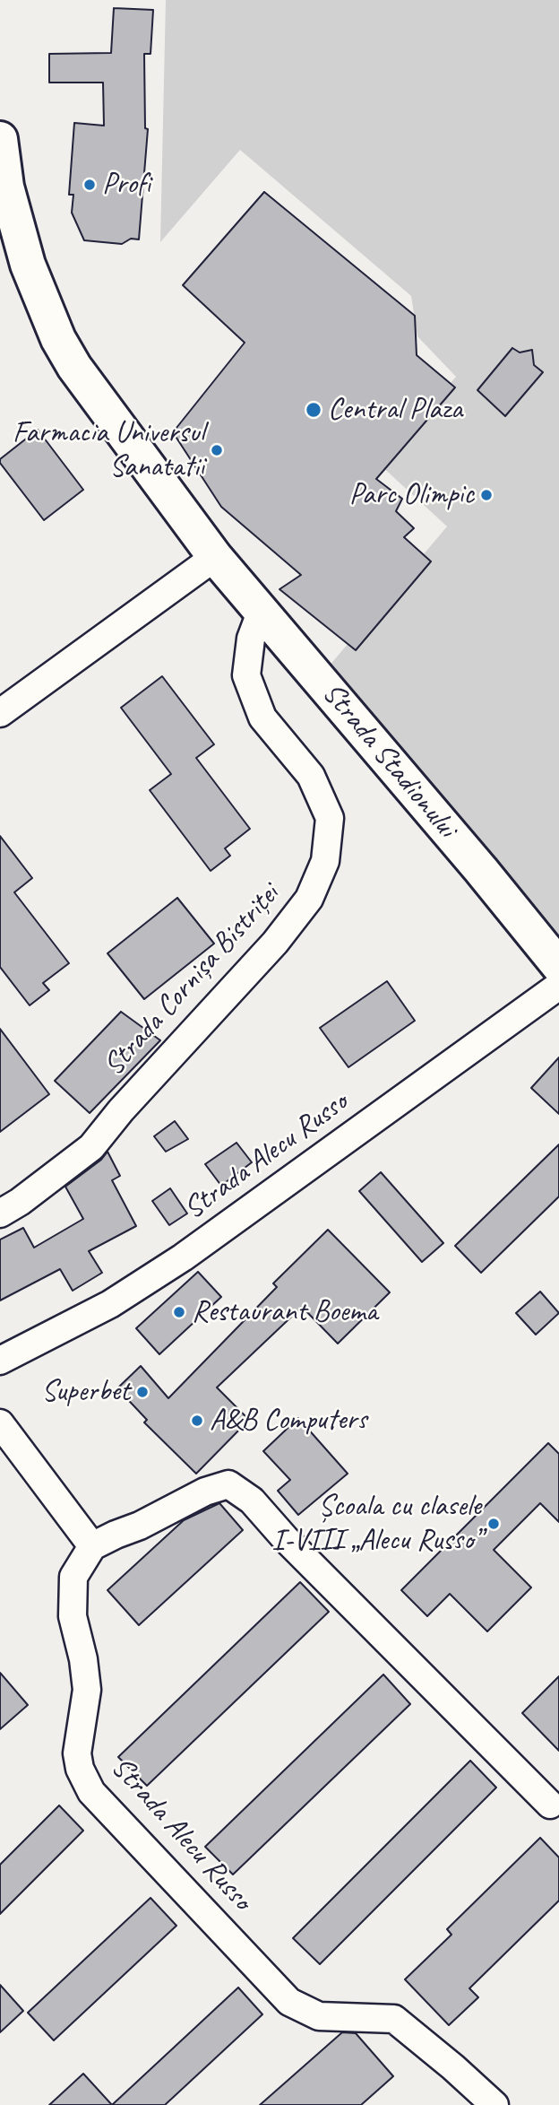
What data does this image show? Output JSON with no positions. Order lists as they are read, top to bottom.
{
  "streets": {
    "street": ["Strada Stadionului", "Strada Cornișa Bistriței", "Strada Alecu Russo"]
  },
  "crossings": [
    ["Strada Stadionului", "Strada Cornișa Bistriței"]
  ],
  "places": [
    "Profi",
    "Central Plaza",
    "Farmacia Universul Sanatatii",
    "Parc Olimpic",
    "Restaurant Boema",
    "Superbet",
    "A&B Computers",
    "Școala cu clasele I-VIII „Alecu Russo”"
  ]
}
